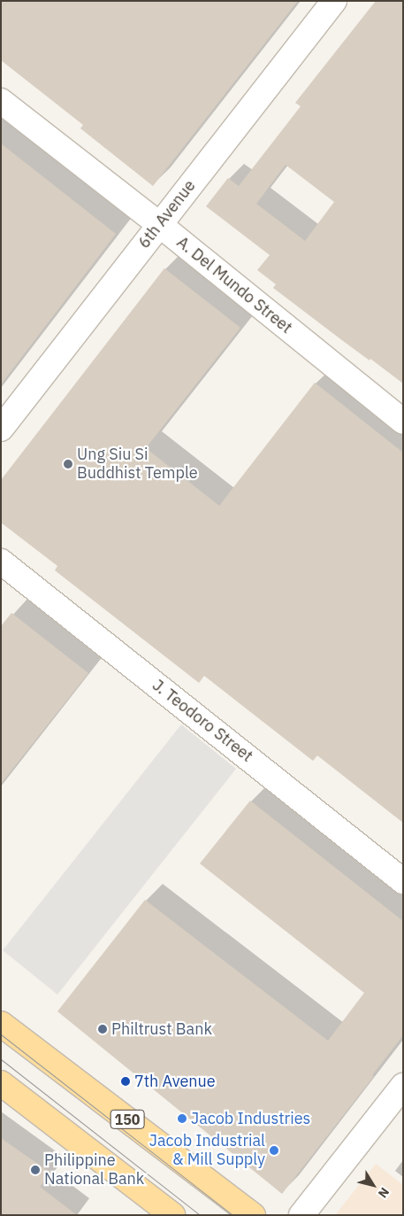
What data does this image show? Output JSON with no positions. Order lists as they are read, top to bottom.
{
  "streets": {
    "main road": ["150"],
    "street": ["6th Avenue", "A. Del Mundo Street", "J. Teodoro Street"]
  },
  "crossings": [
    ["6th Avenue", "A. Del Mundo Street"]
  ],
  "places": [
    "Ung Siu Si Buddhist Temple",
    "Philtrust Bank",
    "7th Avenue",
    "Jacob Industries",
    "Jacob Industrial & Mill Supply",
    "Philippine National Bank"
  ],
  "north": "bottom right"
}
